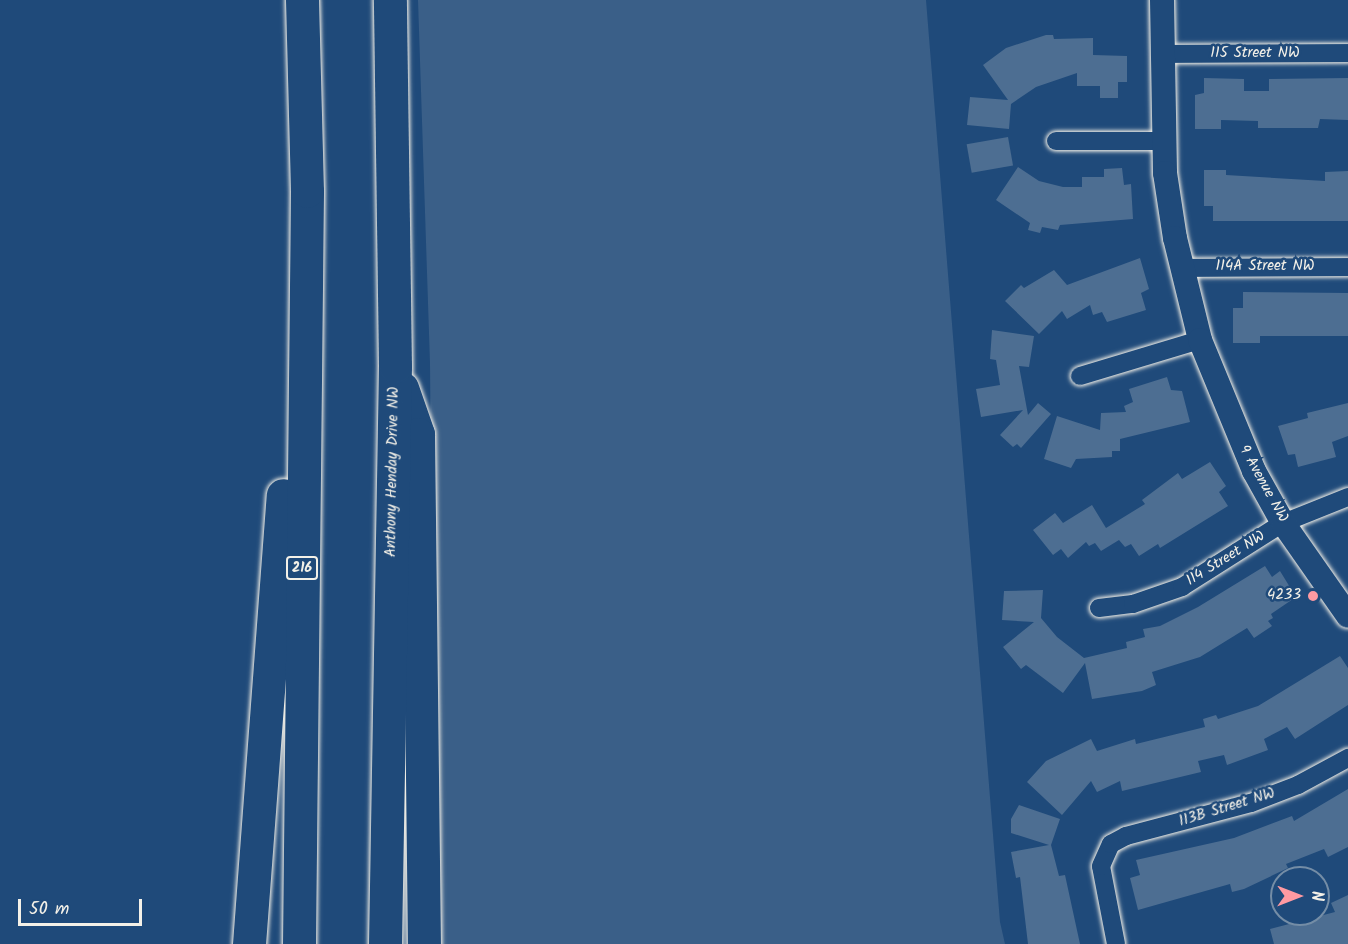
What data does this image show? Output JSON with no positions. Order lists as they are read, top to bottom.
{
  "streets": {
    "highway": ["Anthony Henday Drive NW", "216"],
    "street": [
      "115 Street NW",
      "114A Street NW",
      "9 Avenue NW",
      "114 Street NW",
      "113B Street NW"
    ]
  },
  "crossings": [
    ["115 Street NW", "9 Avenue NW"],
    ["114A Street NW", "9 Avenue NW"],
    ["9 Avenue NW", "114 Street NW"]
  ],
  "places": ["4233"],
  "scale_bar": "50 m",
  "north": "right"
}
